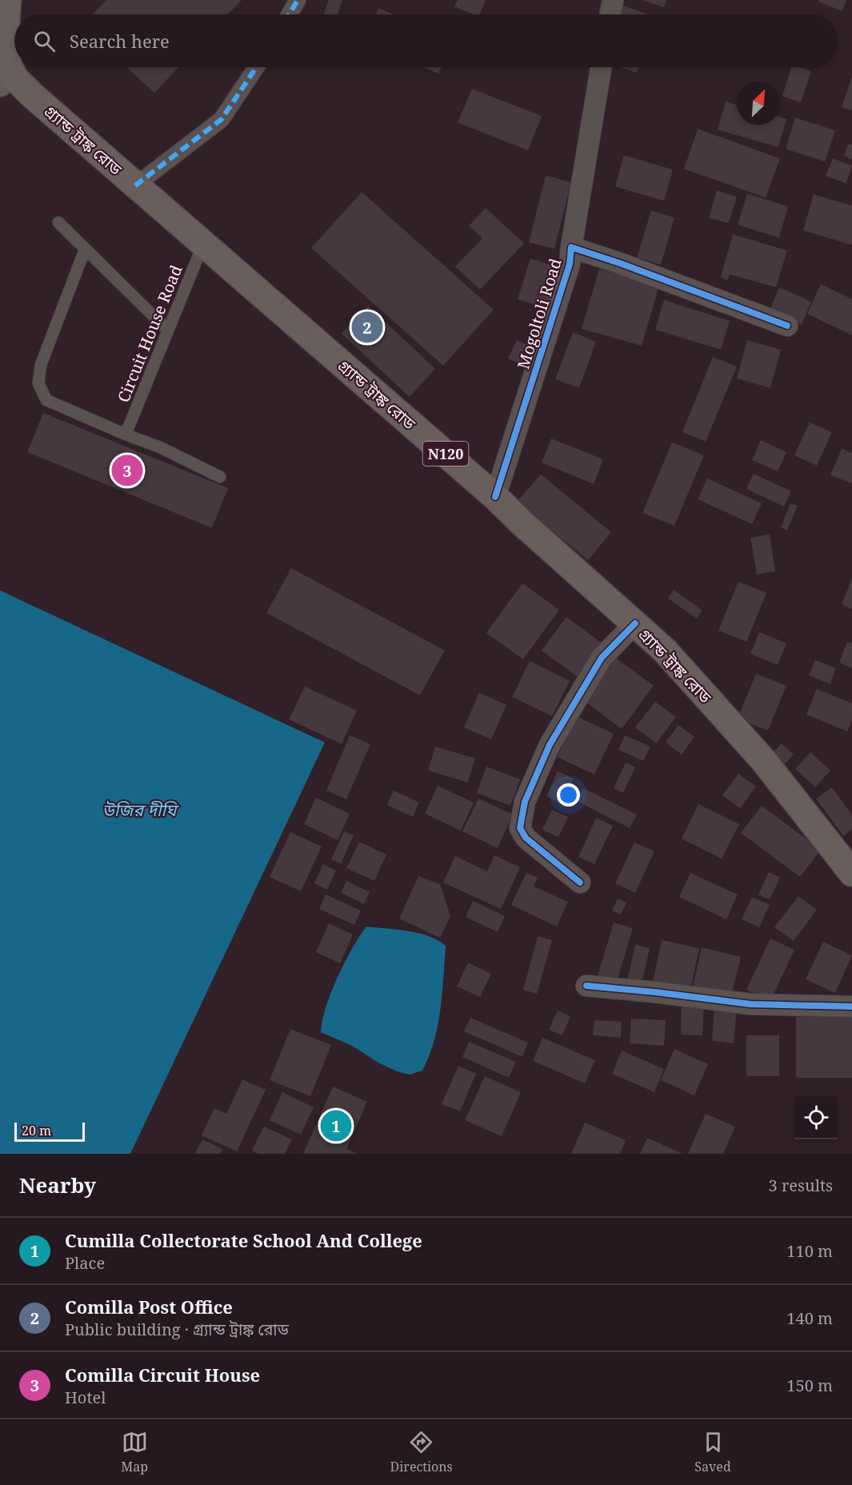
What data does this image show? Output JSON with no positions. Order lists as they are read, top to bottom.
{
  "streets": {
    "highway": ["গ্র্যান্ড ট্রাঙ্ক রোড", "N120"],
    "street": ["Mogoltoli Road"],
    "lane": ["Circuit House Road"]
  },
  "crossings": [
    ["গ্র্যান্ড ট্রাঙ্ক রোড", "Mogoltoli Road"],
    ["গ্র্যান্ড ট্রাঙ্ক রোড", "Circuit House Road"]
  ],
  "water": ["উজির দীঘি"],
  "scale_bar": "20 m",
  "north": "top right",
  "page": {
    "search": "Search here",
    "pins": ["2", "3", "1"],
    "scale": "20 m",
    "heading": ["Nearby", "3 results"],
    "list": [
      {
        "mark": "1",
        "name": "Cumilla Collectorate School And College",
        "note": "Place",
        "value": "110 m"
      },
      {
        "mark": "2",
        "name": "Comilla Post Office",
        "note": "Public building · গ্র্যান্ড ট্রাঙ্ক রোড",
        "value": "140 m"
      },
      {
        "mark": "3",
        "name": "Comilla Circuit House",
        "note": "Hotel",
        "value": "150 m"
      }
    ],
    "nav": ["Map", "Directions", "Saved"]
  }
}
